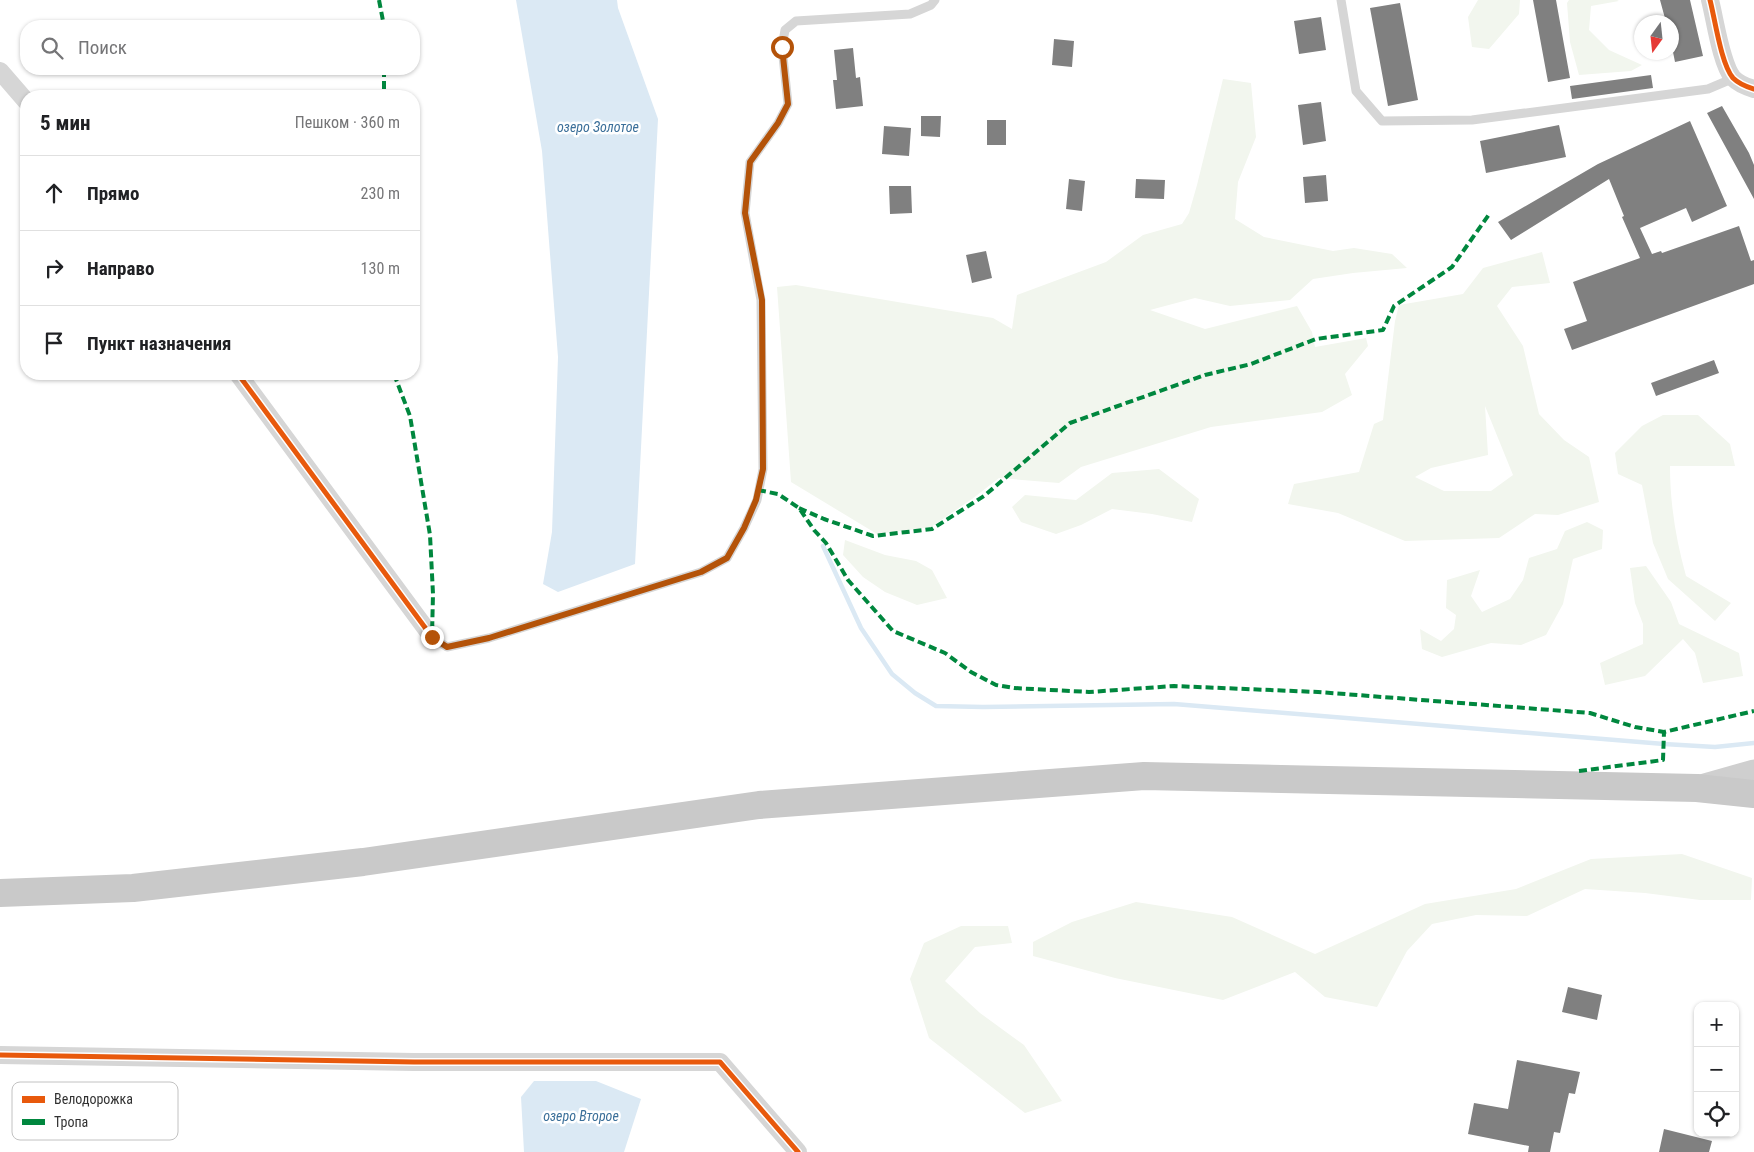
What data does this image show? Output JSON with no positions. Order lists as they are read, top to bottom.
{
  "water": ["озеро Золотое", "озеро Второе"],
  "legend": ["Велодорожка", "Тропа"],
  "north": "bottom",
  "page": {
    "search": "Поиск",
    "heading": ["5 мин", "Пешком · 360 m"],
    "list": [
      ["Прямо", "230 m"],
      ["Направо", "130 m"],
      "Пункт назначения"
    ],
    "map_buttons": ["+", "−"]
  }
}
